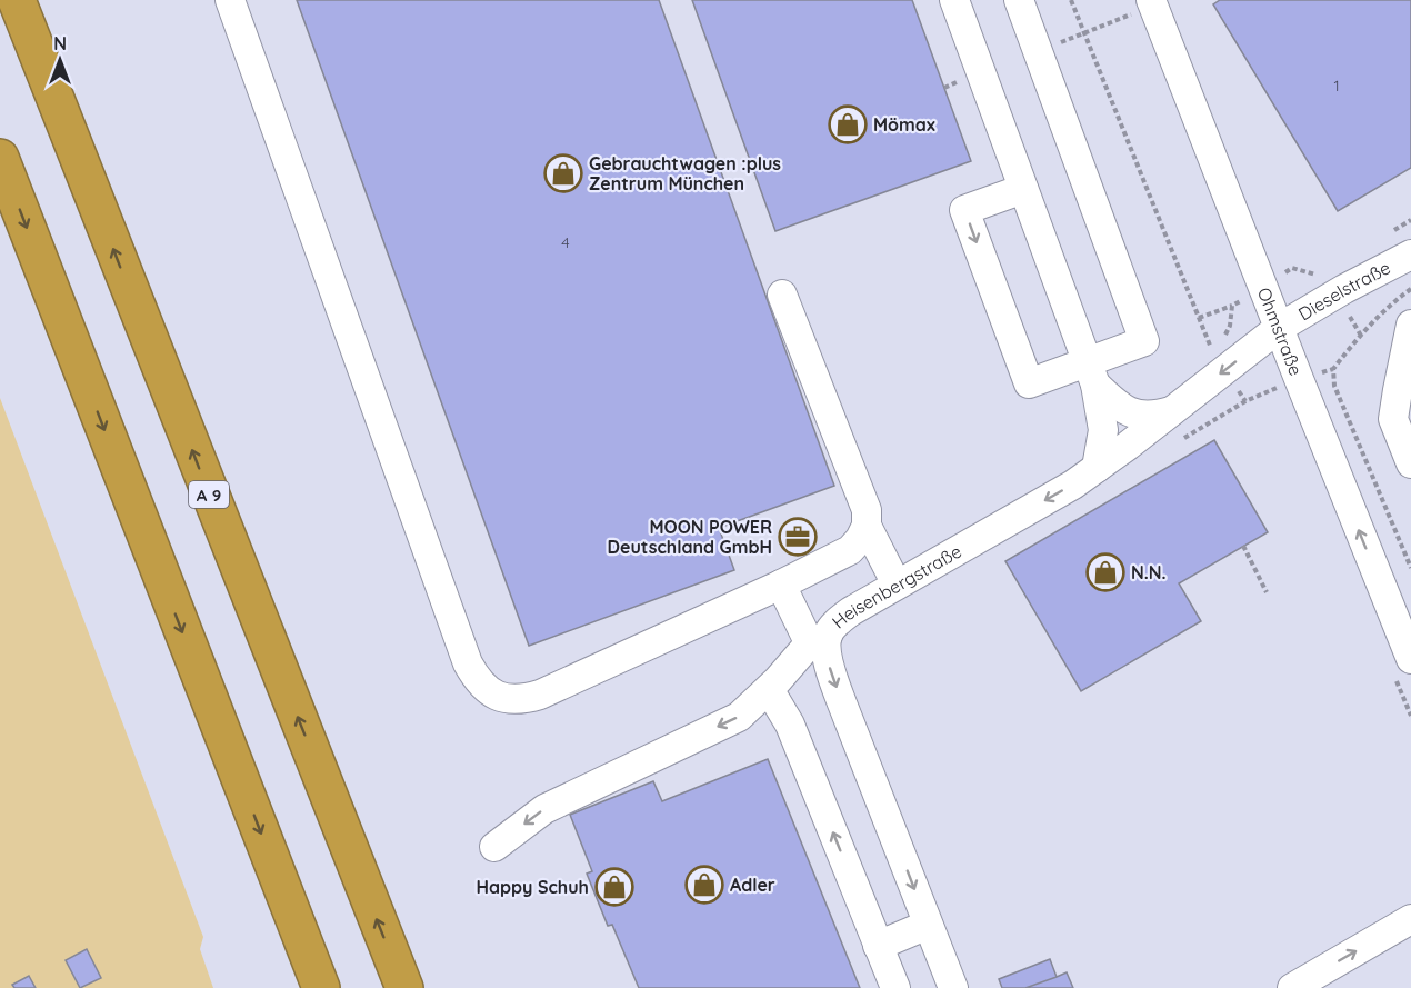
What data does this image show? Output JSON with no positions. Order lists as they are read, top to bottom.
{
  "streets": {
    "highway": ["A 9"],
    "street": ["Dieselstraße", "Ohmstraße", "Heisenbergstraße"]
  },
  "crossings": [
    ["Dieselstraße", "Ohmstraße"],
    ["Dieselstraße", "Heisenbergstraße"],
    ["Ohmstraße", "Heisenbergstraße"]
  ],
  "one_way": ["Ohmstraße"],
  "places": {
    "shop": [
      "Mömax",
      "Gebrauchtwagen :plus Zentrum München",
      "N.N.",
      "Adler",
      "Happy Schuh"
    ],
    "office": ["MOON POWER Deutschland GmbH"]
  },
  "house_numbers": ["1", "4"],
  "north": "top"
}
